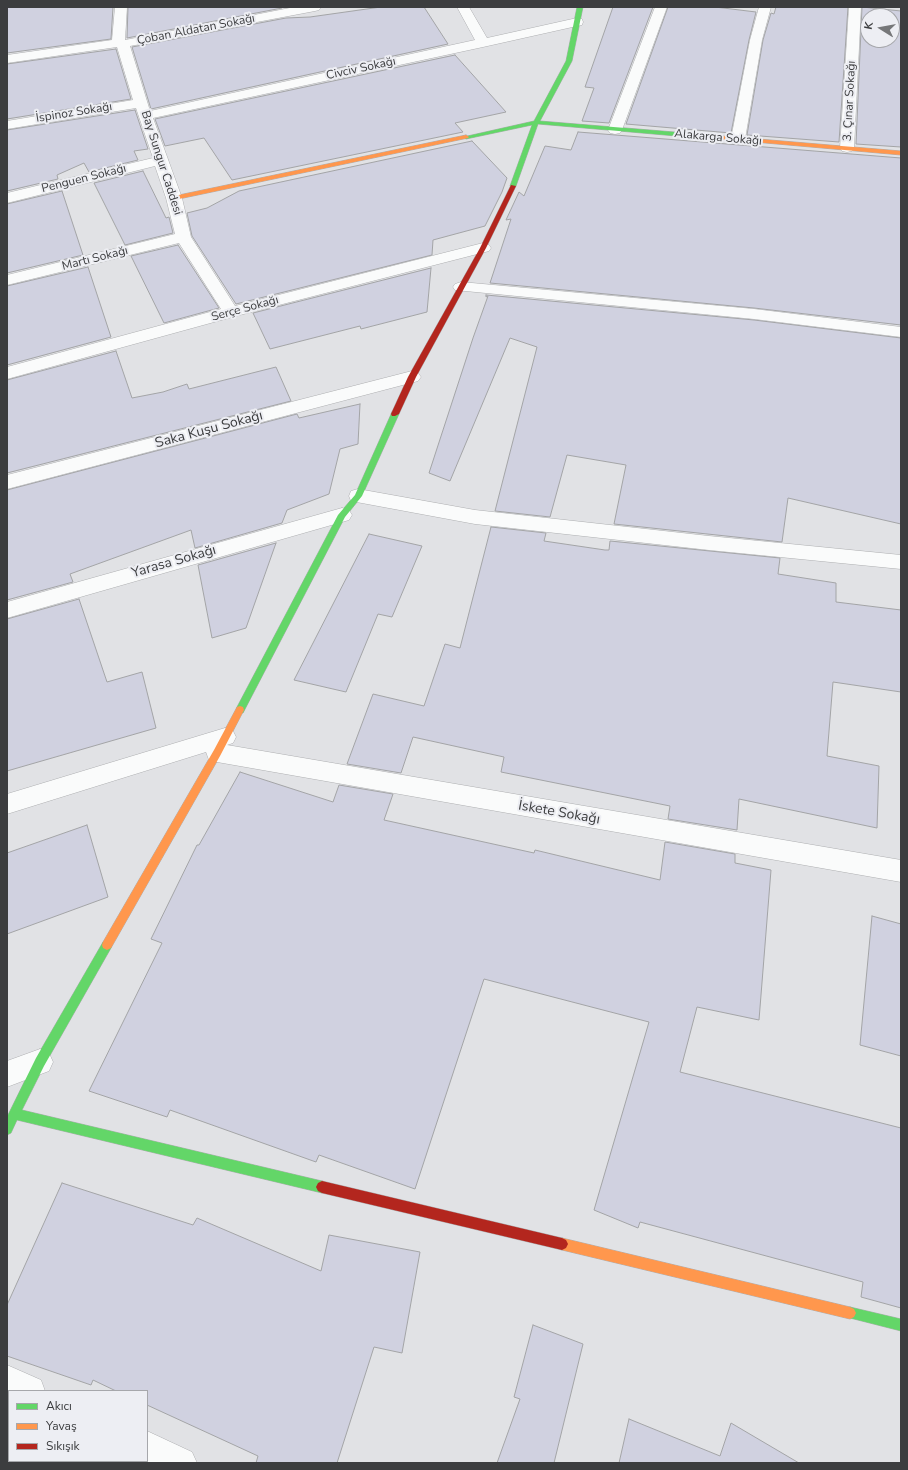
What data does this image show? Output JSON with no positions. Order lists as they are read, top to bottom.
{
  "streets": {
    "street": [
      "Çoban Aldatan Sokağı",
      "Civciv Sokağı",
      "3. Çınar Sokağı",
      "İspinoz Sokağı",
      "Alakarga Sokağı",
      "Bay Sungur Caddesi",
      "Penguen Sokağı",
      "Martı Sokağı",
      "Serçe Sokağı",
      "Saka Kuşu Sokağı",
      "Yarasa Sokağı",
      "İskete Sokağı"
    ]
  },
  "crossings": [
    ["Çoban Aldatan Sokağı", "Bay Sungur Caddesi"],
    ["Civciv Sokağı", "İspinoz Sokağı"],
    ["Civciv Sokağı", "Bay Sungur Caddesi"],
    ["3. Çınar Sokağı", "Alakarga Sokağı"],
    ["İspinoz Sokağı", "Bay Sungur Caddesi"],
    ["Alakarga Sokağı", "Bay Sungur Caddesi"],
    ["Bay Sungur Caddesi", "Penguen Sokağı"],
    ["Bay Sungur Caddesi", "Martı Sokağı"],
    ["Bay Sungur Caddesi", "Serçe Sokağı"]
  ],
  "legend": ["Akıcı", "Yavaş", "Sıkışık"],
  "north": "left"
}
